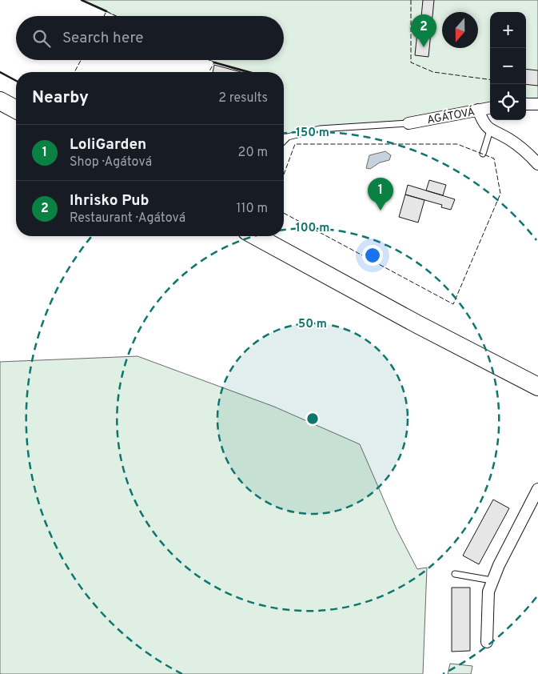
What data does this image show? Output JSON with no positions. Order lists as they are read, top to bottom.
{
  "streets": {
    "street": ["AGÁTOVÁ"]
  },
  "north": "bottom",
  "page": {
    "map_buttons": ["+", "−"],
    "pins": ["2", "1"],
    "search": "Search here",
    "heading": ["Nearby", "2 results"],
    "list": [
      {
        "mark": "1",
        "name": "LoliGarden",
        "note": "Shop · Agátová",
        "value": "20 m"
      },
      {
        "mark": "2",
        "name": "Ihrisko Pub",
        "note": "Restaurant · Agátová",
        "value": "110 m"
      }
    ]
  },
  "rings": ["150 m", "100 m", "50 m"]
}
